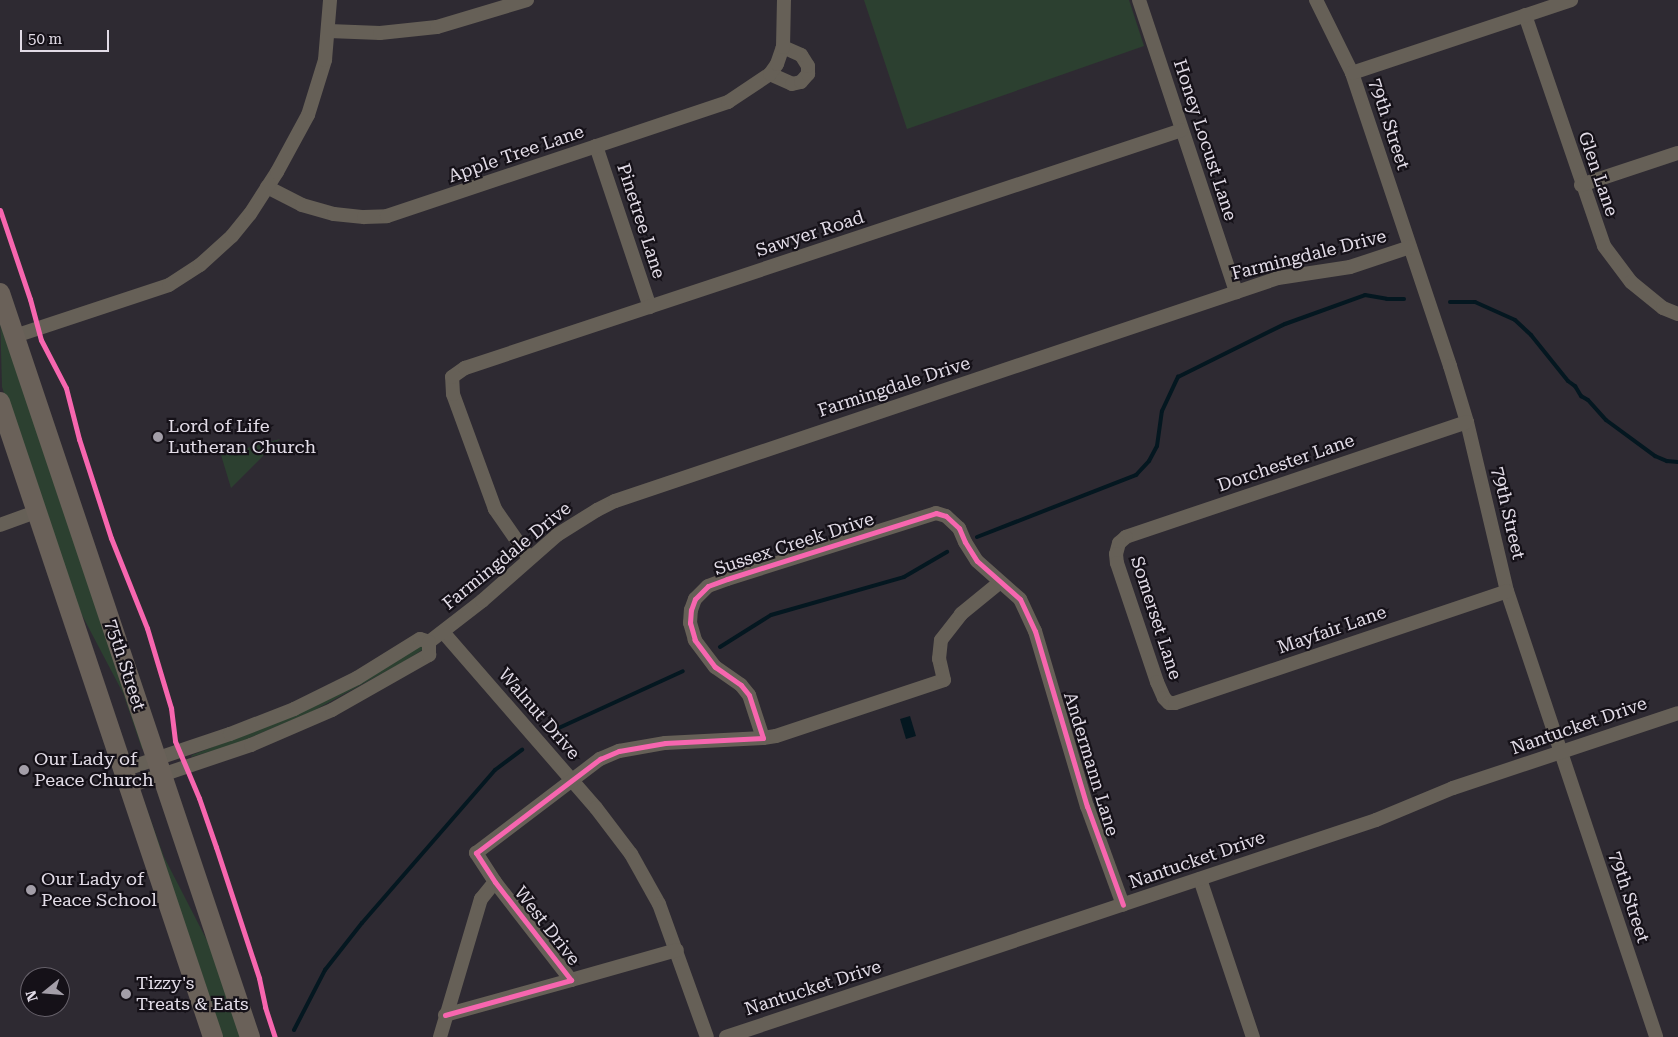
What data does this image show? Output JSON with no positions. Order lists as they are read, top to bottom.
{
  "streets": {
    "main road": ["75th Street"],
    "street": [
      "79th Street",
      "Honey Locust Lane",
      "Apple Tree Lane",
      "Glen Lane",
      "Pinetree Lane",
      "Sawyer Road",
      "Farmingdale Drive",
      "Dorchester Lane",
      "Sussex Creek Drive",
      "Somerset Lane",
      "Mayfair Lane",
      "Walnut Drive",
      "Nantucket Drive",
      "Andermann Lane",
      "West Drive"
    ]
  },
  "crossings": [
    ["79th Street", "Farmingdale Drive"],
    ["79th Street", "Dorchester Lane"],
    ["79th Street", "Mayfair Lane"],
    ["79th Street", "Nantucket Drive"],
    ["Honey Locust Lane", "Sawyer Road"],
    ["Honey Locust Lane", "Farmingdale Drive"],
    ["Apple Tree Lane", "Pinetree Lane"],
    ["Pinetree Lane", "Sawyer Road"],
    ["Sawyer Road", "Farmingdale Drive"],
    ["Farmingdale Drive", "75th Street"],
    ["Farmingdale Drive", "Walnut Drive"],
    ["Dorchester Lane", "Somerset Lane"],
    ["Sussex Creek Drive", "Andermann Lane"],
    ["Somerset Lane", "Mayfair Lane"],
    ["Walnut Drive", "West Drive"],
    ["Nantucket Drive", "Andermann Lane"]
  ],
  "places": [
    "Lord of Life Lutheran Church",
    "Our Lady of Peace Church",
    "Our Lady of Peace School",
    "Tizzy's Treats & Eats"
  ],
  "scale_bar": "50 m",
  "north": "left"
}
